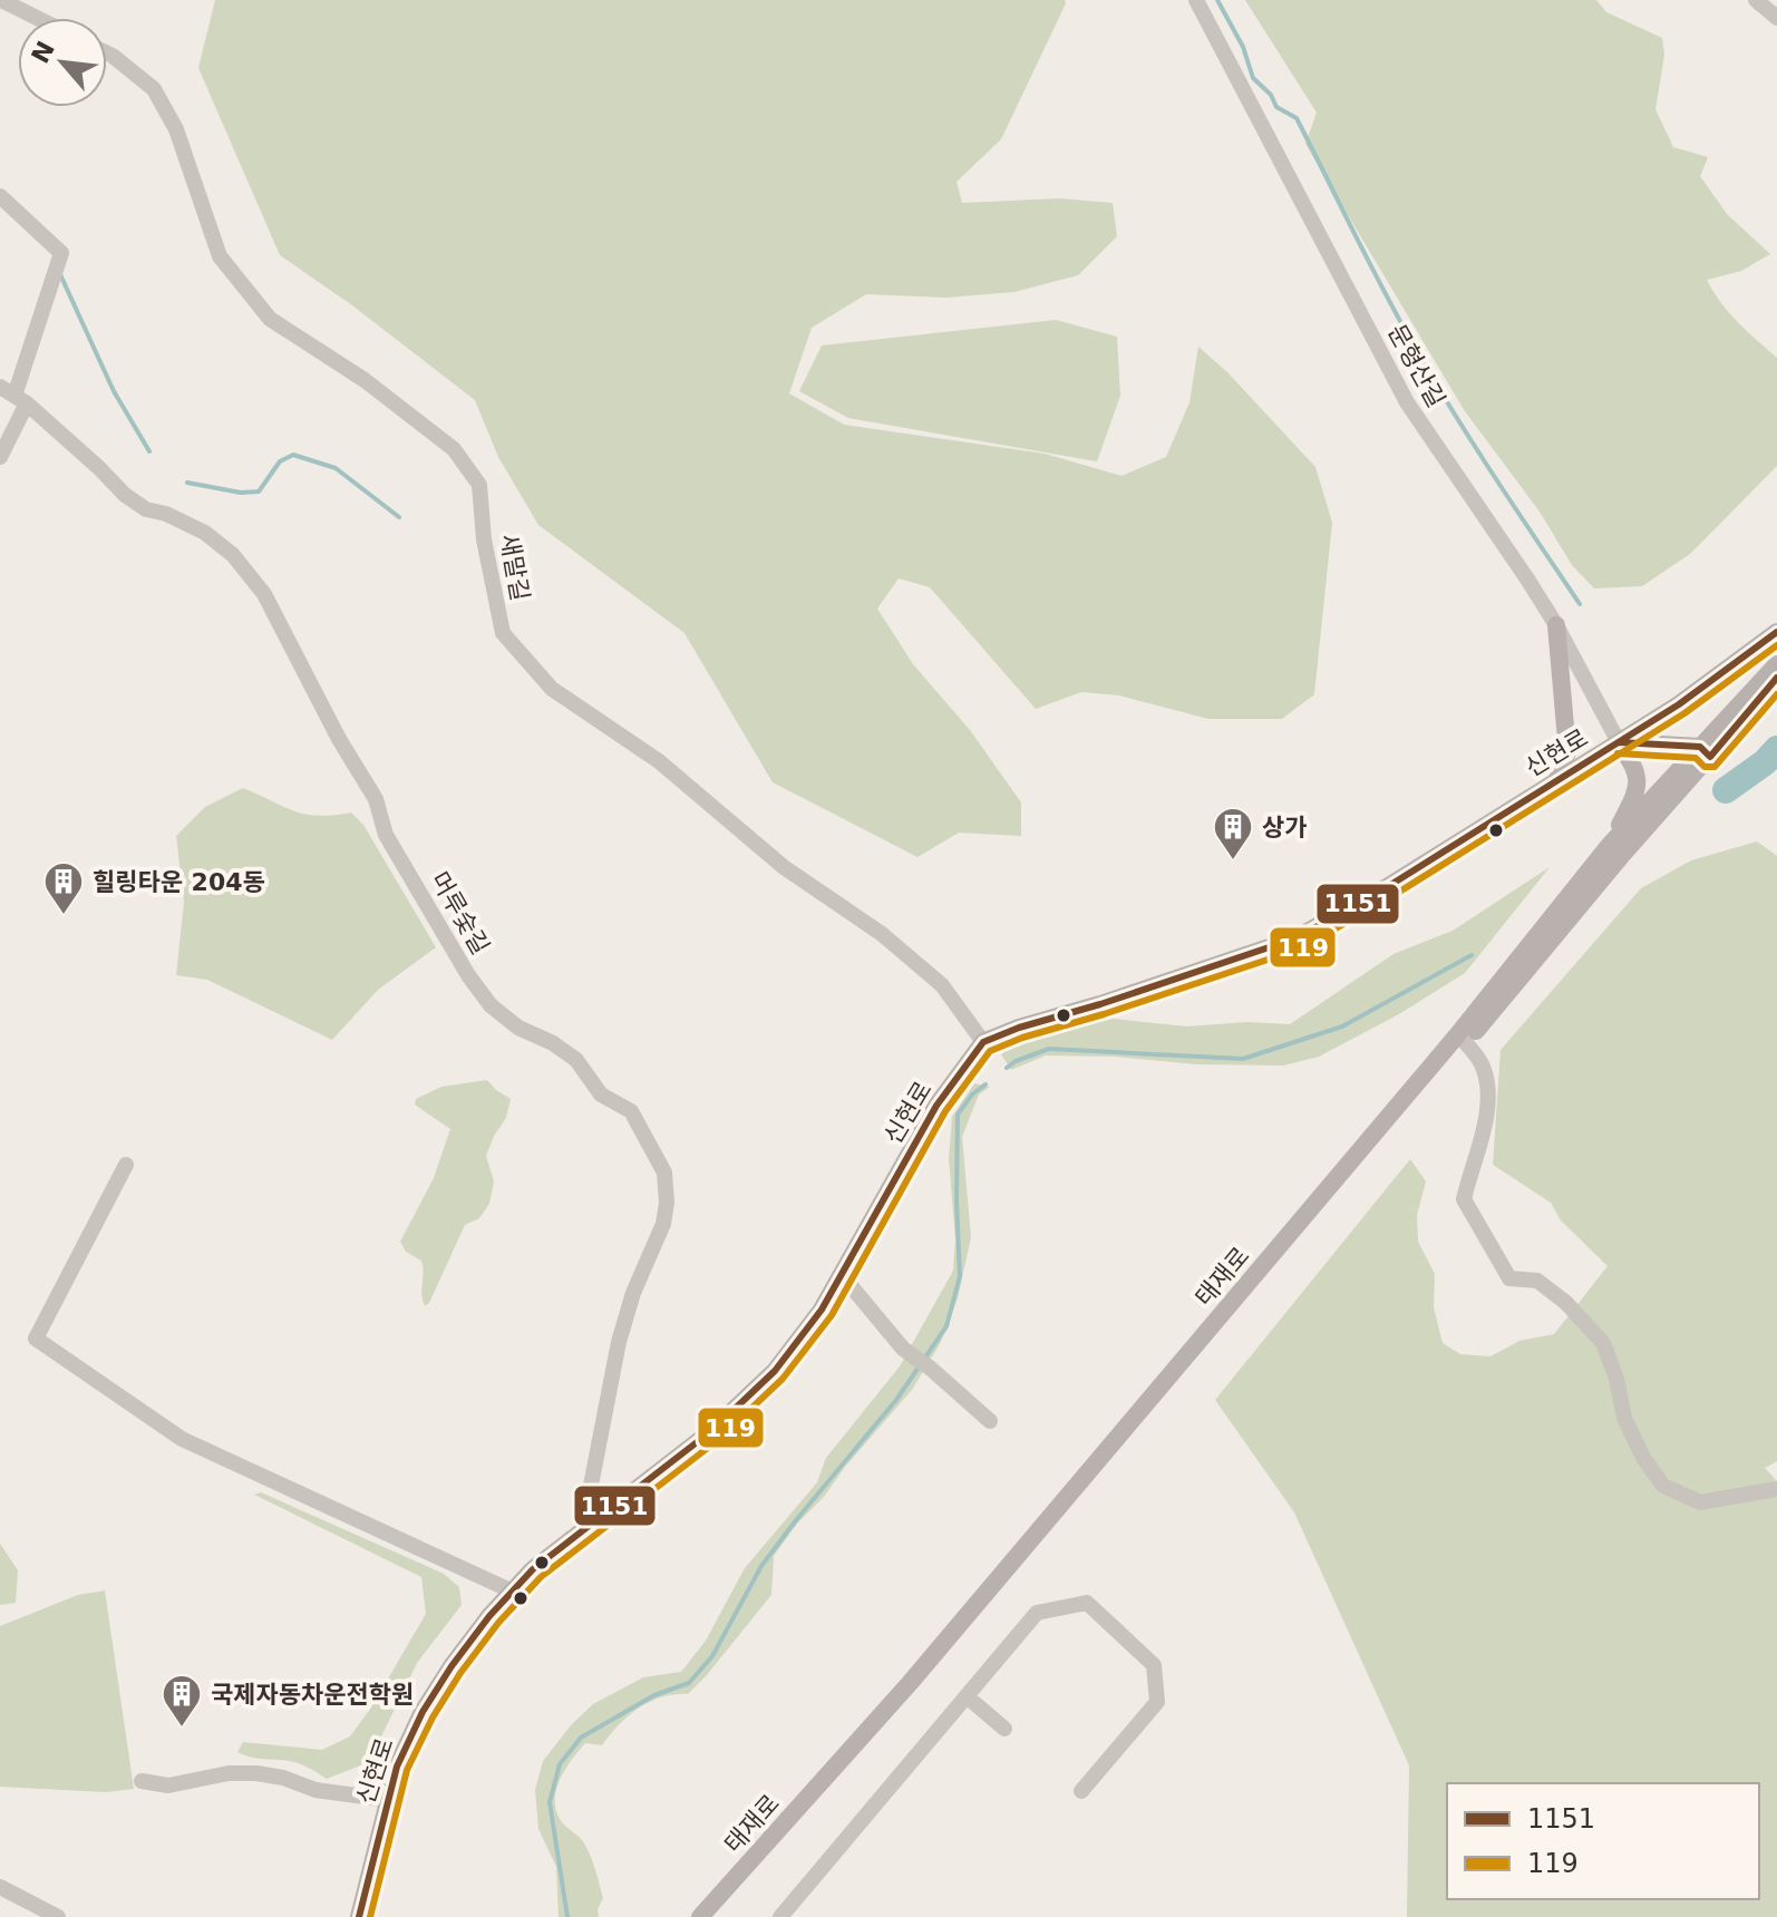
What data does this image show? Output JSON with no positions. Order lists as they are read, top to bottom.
{
  "streets": {
    "main road": ["신현로", "태재로"],
    "street": ["문형산길", "새말길", "머루숯길"]
  },
  "crossings": [
    ["문형산길", "신현로"],
    ["새말길", "신현로"],
    ["신현로", "머루숯길"]
  ],
  "places": {
    "building": ["상가", "힐링타운 204동", "국제자동차운전학원"]
  },
  "lines": ["transit line 1151", "transit line 119"],
  "legend": ["1151", "119"],
  "north": "top left"
}
